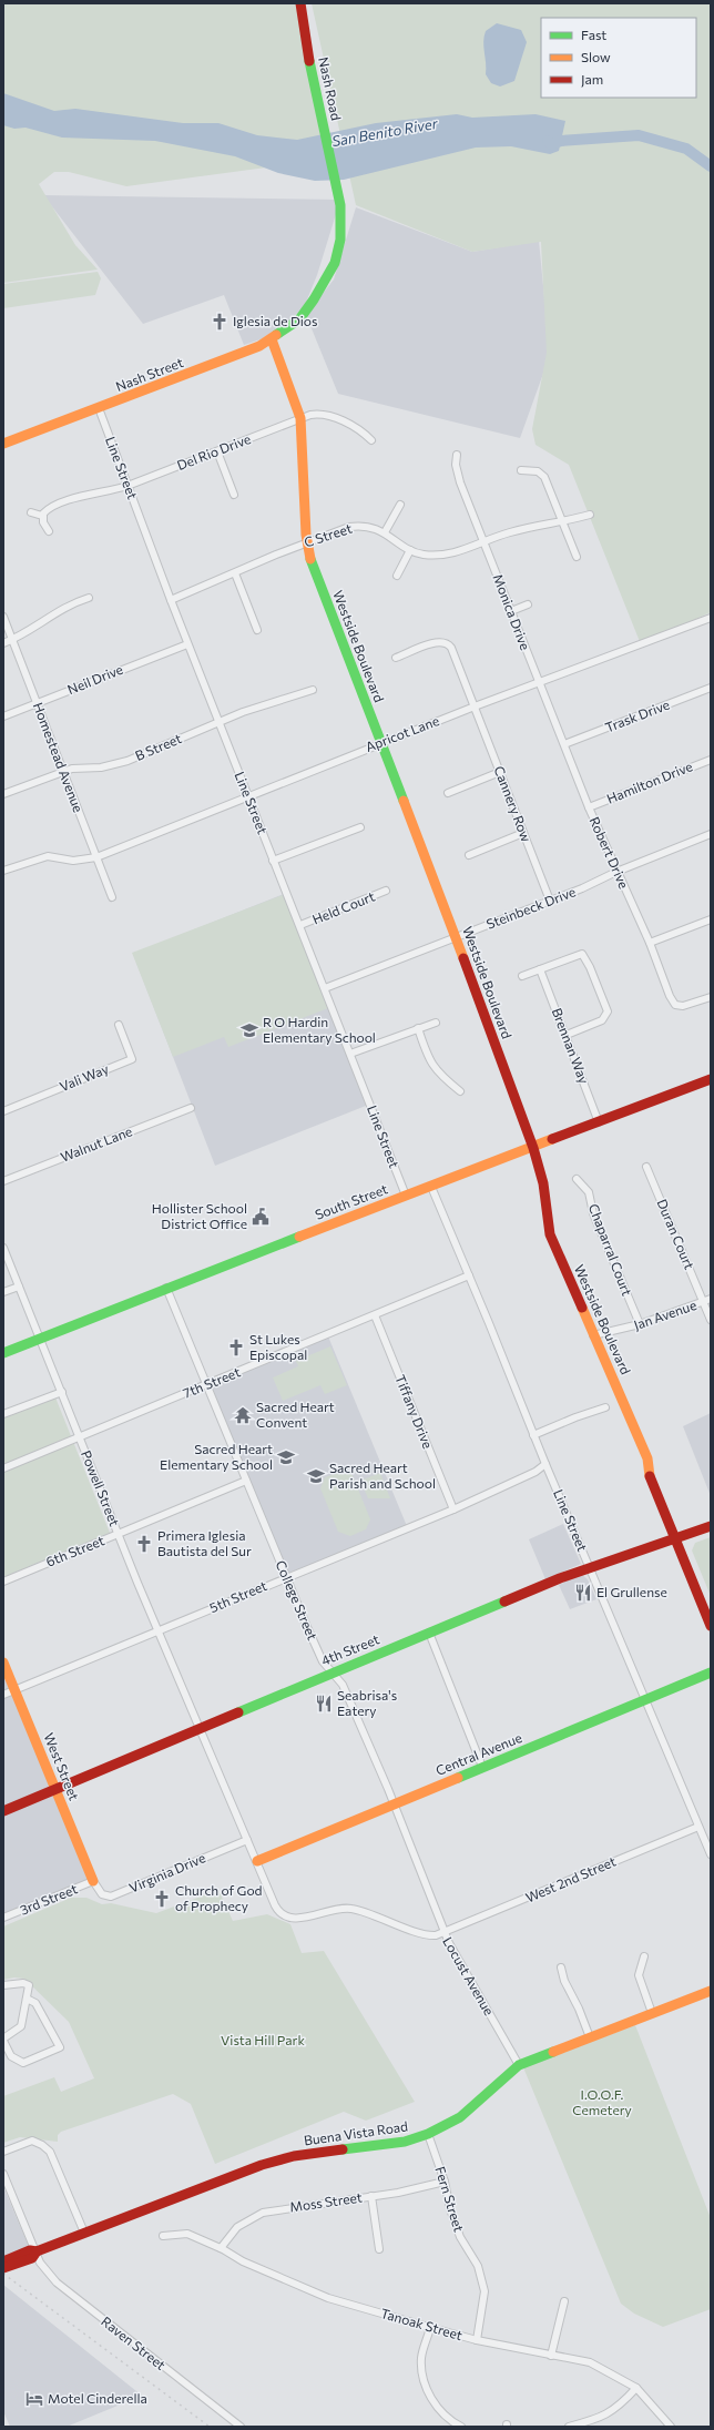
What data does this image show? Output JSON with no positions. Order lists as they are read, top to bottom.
{
  "streets": {
    "street": [
      "Nash Road",
      "Nash Street",
      "Del Rio Drive",
      "Line Street",
      "C Street",
      "Monica Drive",
      "Westside Boulevard",
      "Neil Drive",
      "Trask Drive",
      "Apricot Lane",
      "B Street",
      "Homestead Avenue",
      "Hamilton Drive",
      "Cannery Row",
      "Robert Drive",
      "Held Court",
      "Steinbeck Drive",
      "Brennan Way",
      "Vali Way",
      "Walnut Lane",
      "South Street",
      "Duran Court",
      "Chaparral Court",
      "Jan Avenue",
      "7th Street",
      "Tiffany Drive",
      "Powell Street",
      "6th Street",
      "5th Street",
      "College Street",
      "4th Street",
      "Central Avenue",
      "West Street",
      "Virginia Drive",
      "West 2nd Street",
      "3rd Street",
      "Locust Avenue",
      "Buena Vista Road",
      "Fern Street",
      "Moss Street",
      "Tanoak Street",
      "Raven Street"
    ]
  },
  "crossings": [
    ["Nash Road", "Nash Street"],
    ["Nash Street", "Line Street"],
    ["Nash Street", "Westside Boulevard"],
    ["Del Rio Drive", "Line Street"],
    ["Del Rio Drive", "Westside Boulevard"],
    ["Line Street", "C Street"],
    ["Line Street", "Neil Drive"],
    ["Line Street", "Apricot Lane"],
    ["Line Street", "B Street"],
    ["Line Street", "Held Court"],
    ["Line Street", "Steinbeck Drive"],
    ["Line Street", "South Street"],
    ["Line Street", "7th Street"],
    ["Line Street", "5th Street"],
    ["Line Street", "4th Street"],
    ["Line Street", "Central Avenue"],
    ["Line Street", "West 2nd Street"],
    ["C Street", "Monica Drive"],
    ["C Street", "Westside Boulevard"],
    ["Monica Drive", "Apricot Lane"],
    ["Monica Drive", "Robert Drive"],
    ["Westside Boulevard", "Apricot Lane"],
    ["Westside Boulevard", "Steinbeck Drive"],
    ["Westside Boulevard", "South Street"],
    ["Westside Boulevard", "Jan Avenue"],
    ["Westside Boulevard", "4th Street"],
    ["Neil Drive", "Homestead Avenue"],
    ["Trask Drive", "Robert Drive"],
    ["Apricot Lane", "Homestead Avenue"],
    ["Apricot Lane", "Cannery Row"],
    ["Apricot Lane", "Robert Drive"],
    ["B Street", "Homestead Avenue"],
    ["Hamilton Drive", "Robert Drive"],
    ["Cannery Row", "Steinbeck Drive"],
    ["Robert Drive", "Steinbeck Drive"],
    ["Brennan Way", "South Street"],
    ["South Street", "Powell Street"],
    ["South Street", "College Street"],
    ["Duran Court", "Jan Avenue"],
    ["Chaparral Court", "Jan Avenue"],
    ["7th Street", "Tiffany Drive"],
    ["7th Street", "Powell Street"],
    ["7th Street", "College Street"],
    ["Tiffany Drive", "5th Street"],
    ["Powell Street", "6th Street"],
    ["Powell Street", "5th Street"],
    ["Powell Street", "4th Street"],
    ["Powell Street", "Locust Avenue"],
    ["6th Street", "College Street"],
    ["5th Street", "College Street"],
    ["5th Street", "West Street"],
    ["College Street", "4th Street"],
    ["College Street", "Central Avenue"],
    ["College Street", "West 2nd Street"],
    ["College Street", "Locust Avenue"],
    ["4th Street", "West Street"],
    ["4th Street", "Locust Avenue"],
    ["Central Avenue", "Locust Avenue"],
    ["West Street", "Virginia Drive"],
    ["West Street", "3rd Street"],
    ["Virginia Drive", "3rd Street"],
    ["Virginia Drive", "Locust Avenue"],
    ["West 2nd Street", "Locust Avenue"],
    ["Locust Avenue", "Buena Vista Road"],
    ["Buena Vista Road", "Fern Street"],
    ["Buena Vista Road", "Raven Street"],
    ["Fern Street", "Moss Street"],
    ["Fern Street", "Tanoak Street"],
    ["Moss Street", "Tanoak Street"]
  ],
  "water": ["San Benito River"],
  "parks": ["Vista Hill Park", "I.O.O.F. Cemetery"],
  "places": {
    "church": [
      "Iglesia de Dios",
      "St Lukes Episcopal",
      "Primera Iglesia Bautista del Sur",
      "Church of God of Prophecy"
    ],
    "school or university": ["R O Hardin Elementary School", "Sacred Heart Elementary School", "Sacred Heart Parish and School"],
    "public building": ["Hollister School District Office"],
    "temple": ["Sacred Heart Convent"],
    "restaurant": ["El Grullense", "Seabrisa's Eatery"],
    "hotel": ["Motel Cinderella"]
  },
  "legend": ["Fast", "Slow", "Jam"]
}
